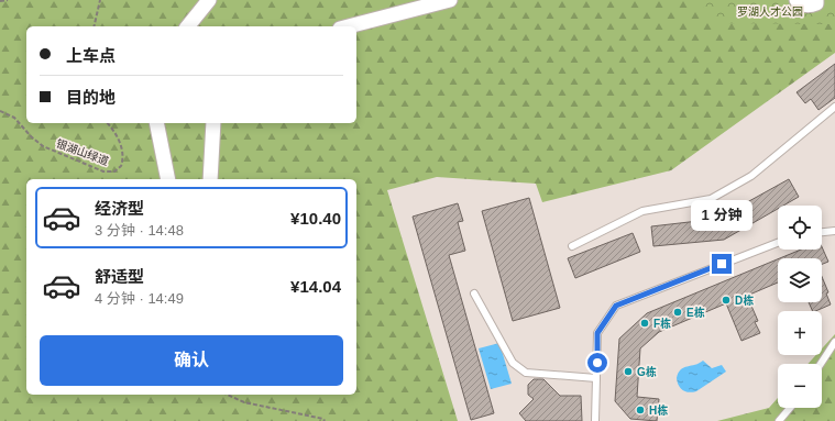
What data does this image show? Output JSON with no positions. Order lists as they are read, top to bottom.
{
  "streets": {
    "path": ["银湖山绿道"]
  },
  "parks": ["罗湖人才公园"],
  "places": [
    "D栋",
    "E栋",
    "F栋",
    "G栋",
    "H栋"
  ],
  "page": {
    "banner": ["上车点", "目的地"],
    "list": [
      {
        "name": "经济型",
        "note": "3 分钟 · 14:48",
        "value": "¥10.40"
      },
      {
        "name": "舒适型",
        "note": "4 分钟 · 14:49",
        "value": "¥14.04"
      }
    ],
    "bubble": "1 分钟",
    "map_buttons": ["+", "−"],
    "buttons": "确认"
  }
}
